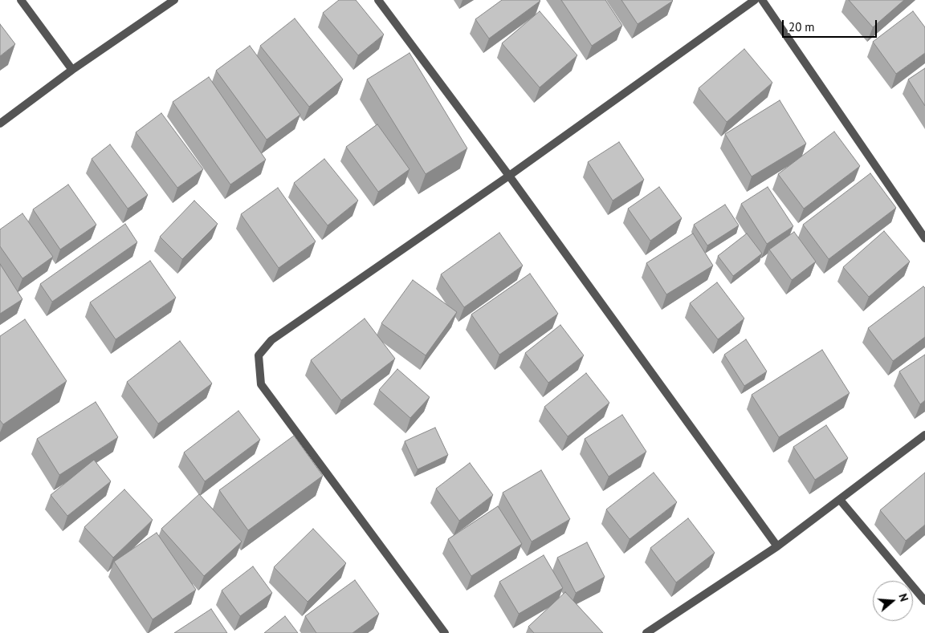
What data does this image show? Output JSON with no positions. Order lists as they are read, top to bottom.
{
  "scale_bar": "20 m",
  "north": "right"
}
